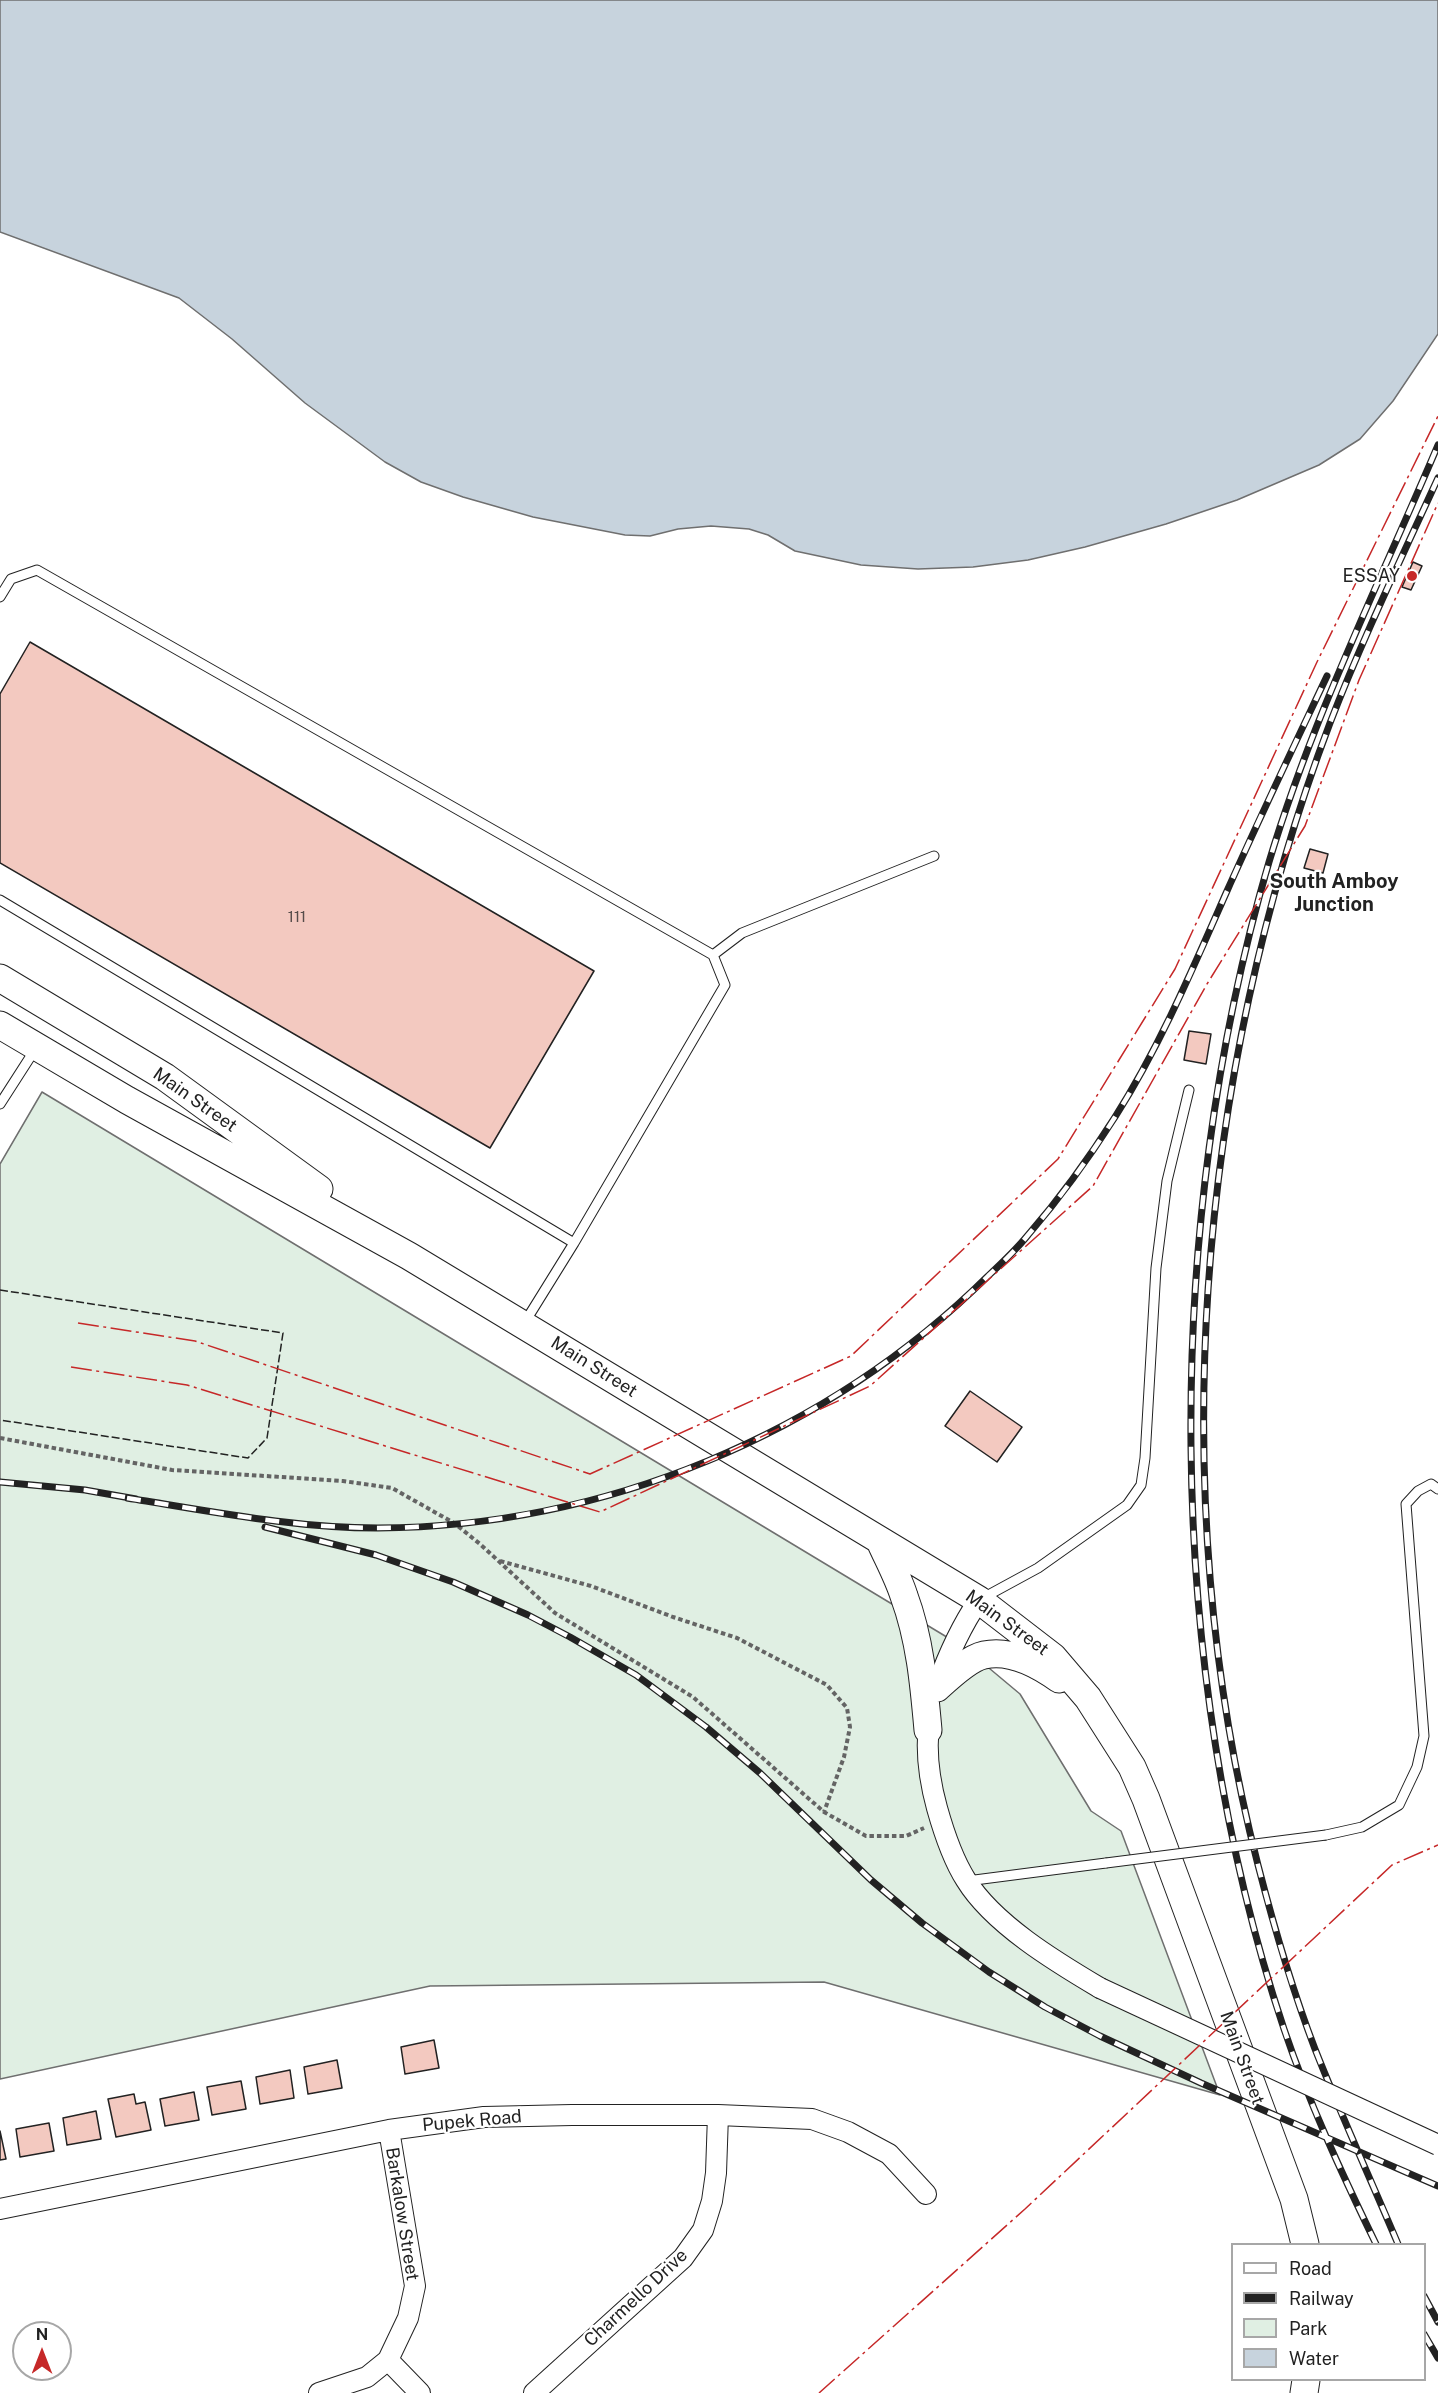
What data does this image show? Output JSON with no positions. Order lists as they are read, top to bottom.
{
  "streets": {
    "main road": ["Main Street"],
    "street": ["Pupek Road", "Barkalow Street", "Charmello Drive"]
  },
  "crossings": [
    ["Pupek Road", "Barkalow Street"],
    ["Pupek Road", "Charmello Drive"]
  ],
  "districts": ["South Amboy Junction"],
  "places": ["ESSAY"],
  "house_numbers": ["111"],
  "legend": [
    "Road",
    "Railway",
    "Park",
    "Water"
  ],
  "north": "top"
}
